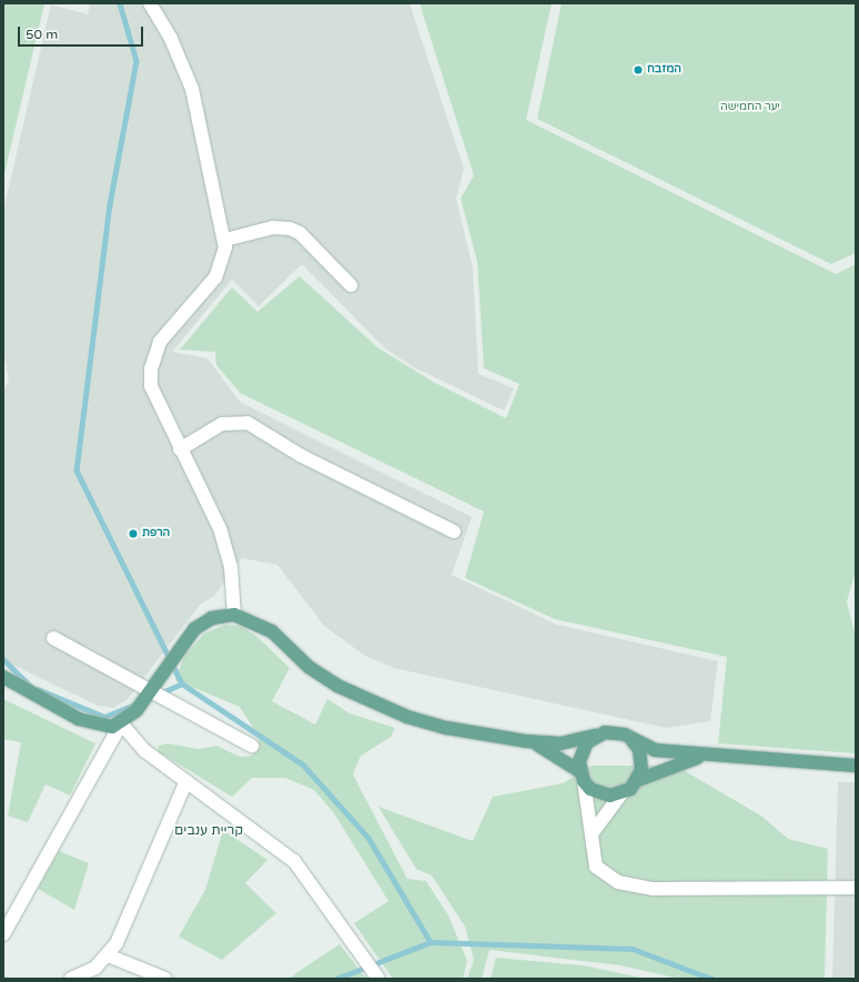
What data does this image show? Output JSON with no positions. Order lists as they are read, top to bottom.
{
  "districts": ["קריית ענבים"],
  "parks": ["יער החמישה"],
  "places": ["המזבח", "הרפת"],
  "scale_bar": "50 m"
}
